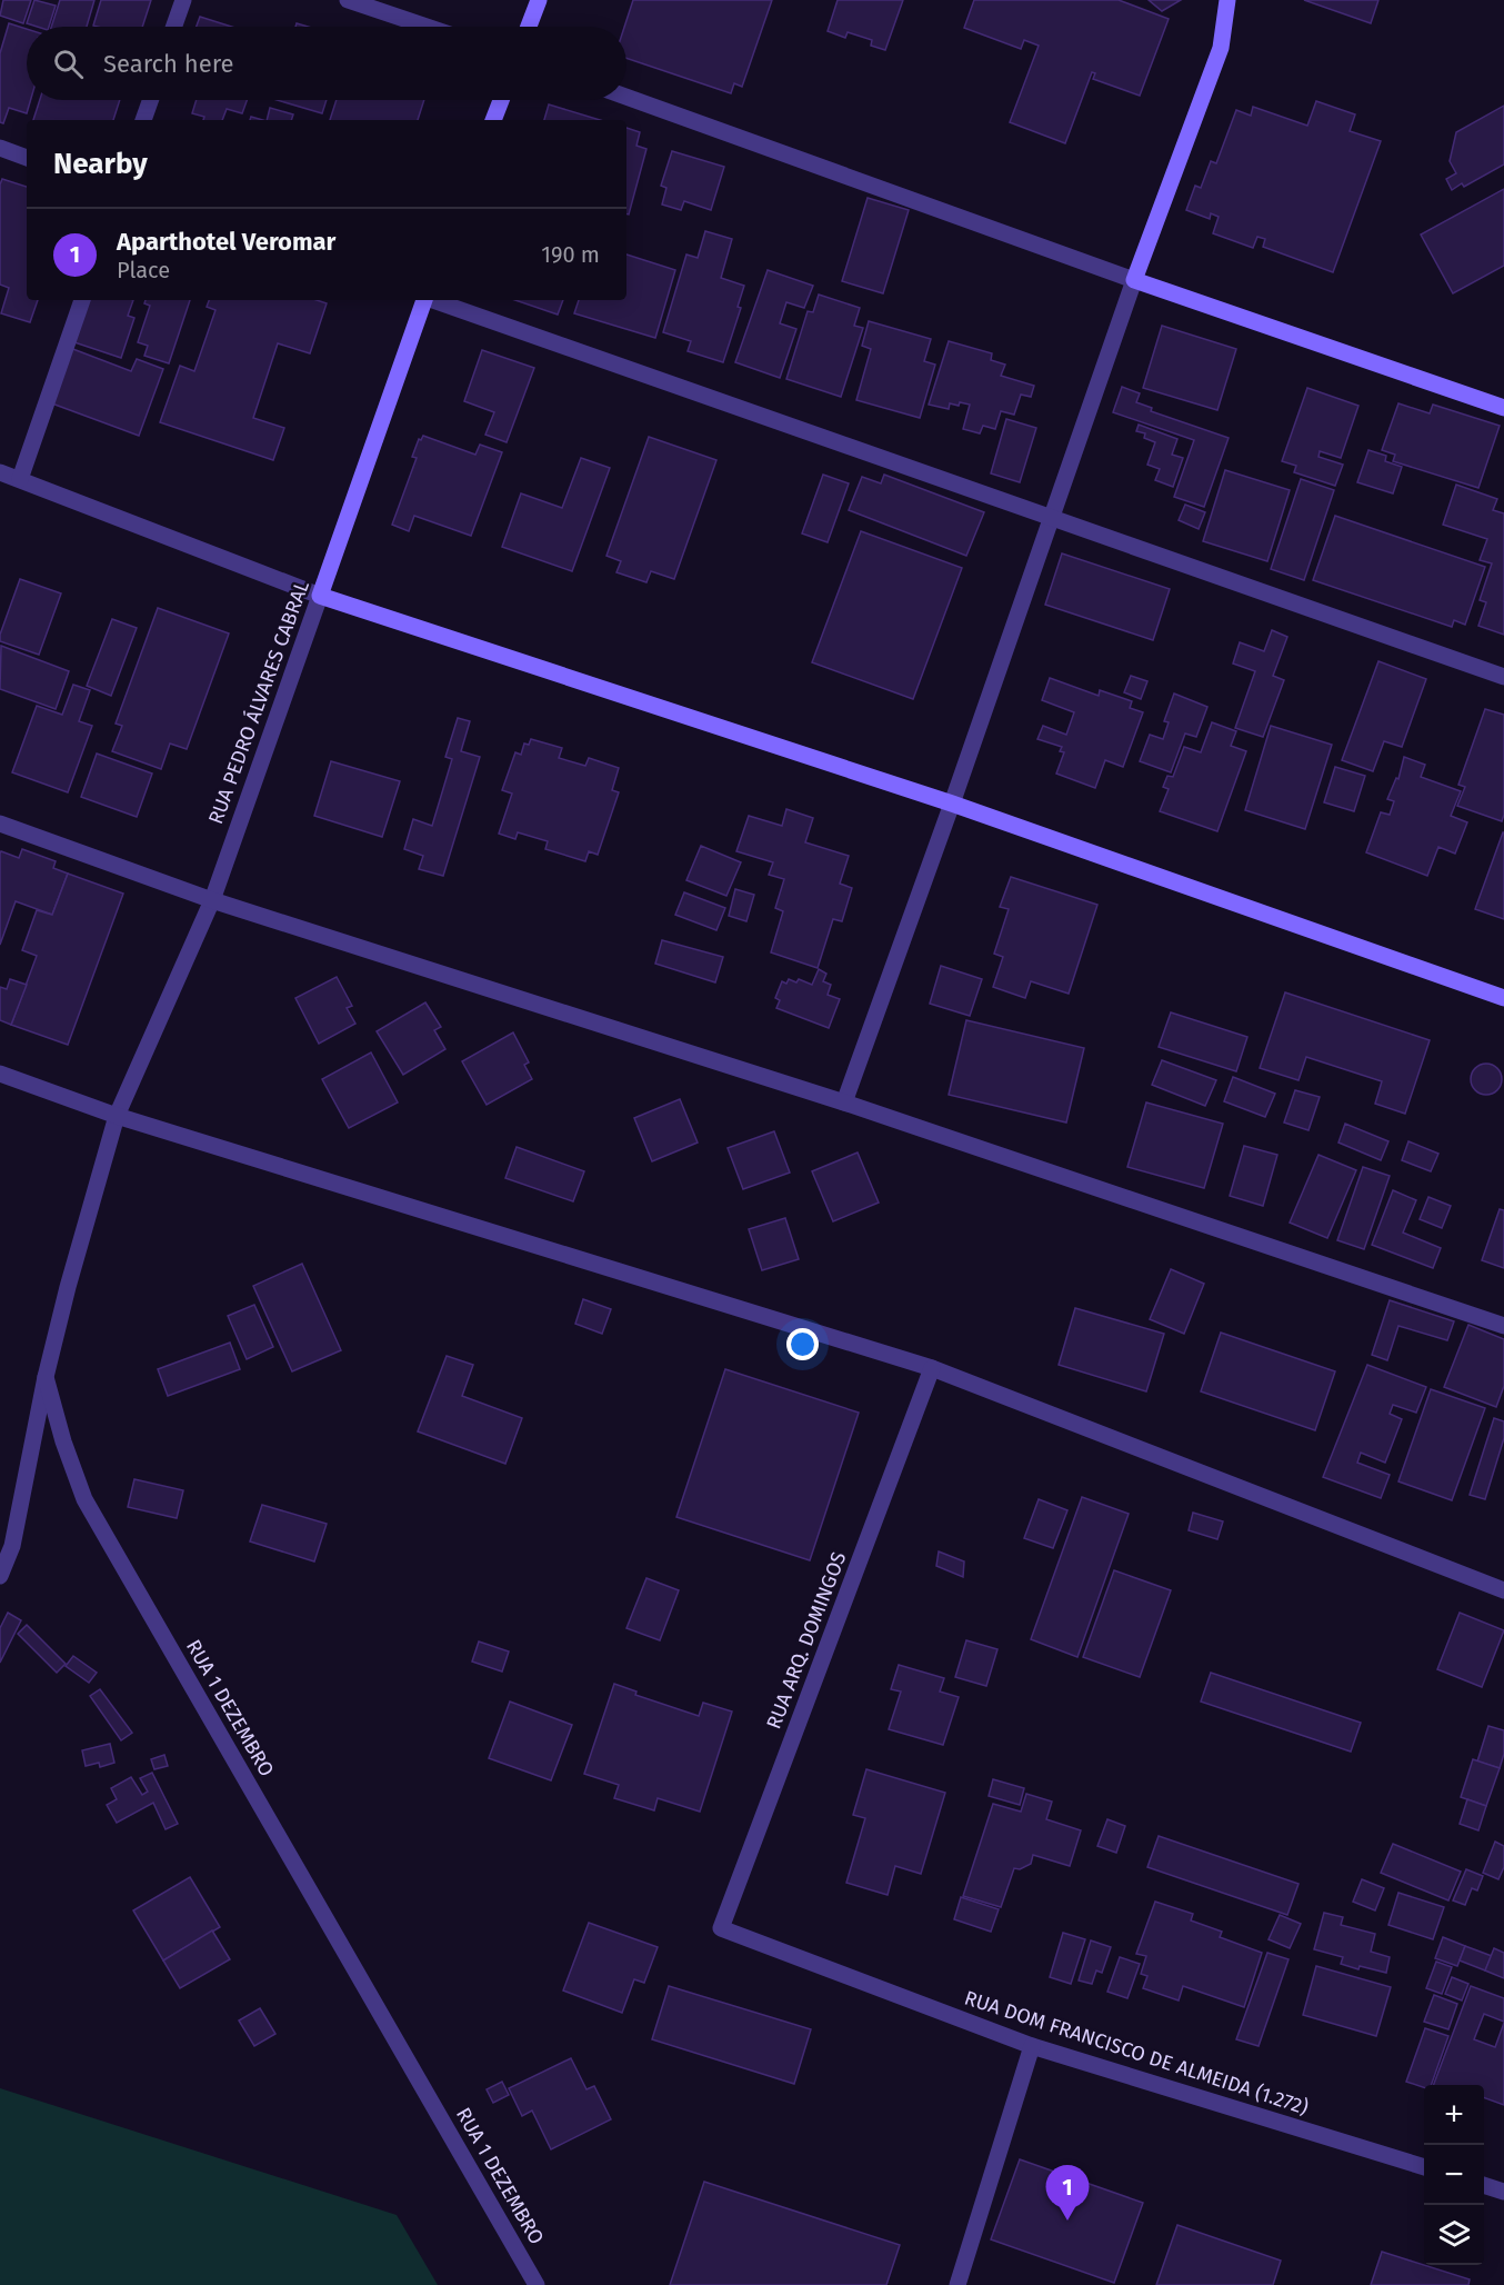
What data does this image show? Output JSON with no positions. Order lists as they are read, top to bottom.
{
  "streets": {
    "street": [
      "RUA PEDRO ÁLVARES CABRAL",
      "RUA ARQ. DOMINGOS",
      "RUA 1 DEZEMBRO",
      "RUA DOM FRANCISCO DE ALMEIDA (1.272)"
    ]
  },
  "crossings": [
    ["RUA PEDRO ÁLVARES CABRAL", "RUA 1 DEZEMBRO"],
    ["RUA ARQ. DOMINGOS", "RUA DOM FRANCISCO DE ALMEIDA (1.272)"]
  ],
  "page": {
    "search": "Search here",
    "heading": "Nearby",
    "list": [
      {
        "mark": "1",
        "name": "Aparthotel Veromar",
        "note": "Place",
        "value": "190 m"
      }
    ],
    "map_buttons": ["+", "−"],
    "pins": "1"
  }
}
